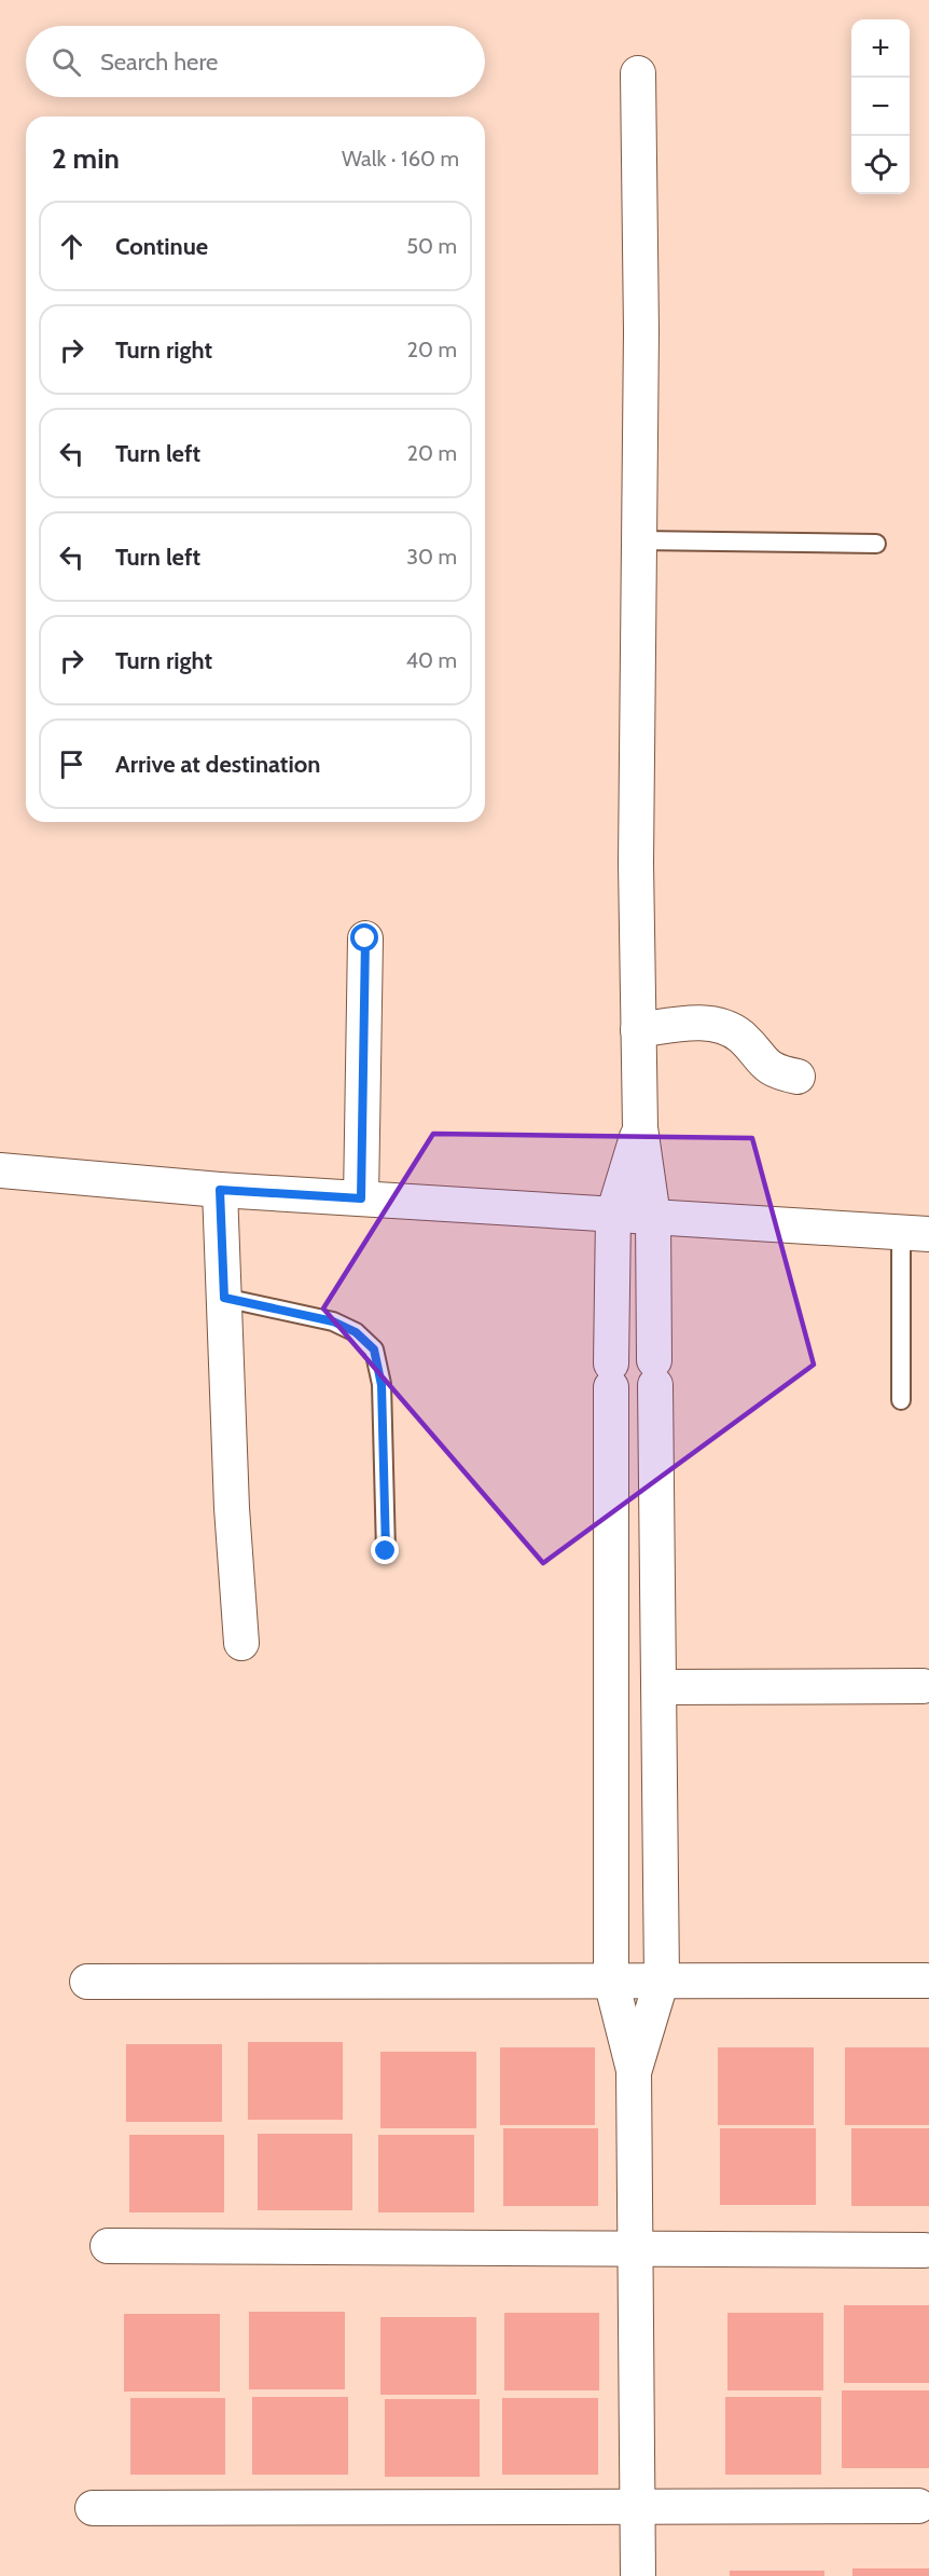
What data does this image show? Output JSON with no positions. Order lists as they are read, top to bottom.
{
  "page": {
    "map_buttons": ["+", "−"],
    "search": "Search here",
    "heading": ["2 min", "Walk · 160 m"],
    "list": [
      ["Continue", "50 m"],
      ["Turn right", "20 m"],
      ["Turn left", "20 m"],
      ["Turn left", "30 m"],
      ["Turn right", "40 m"],
      "Arrive at destination"
    ]
  }
}
